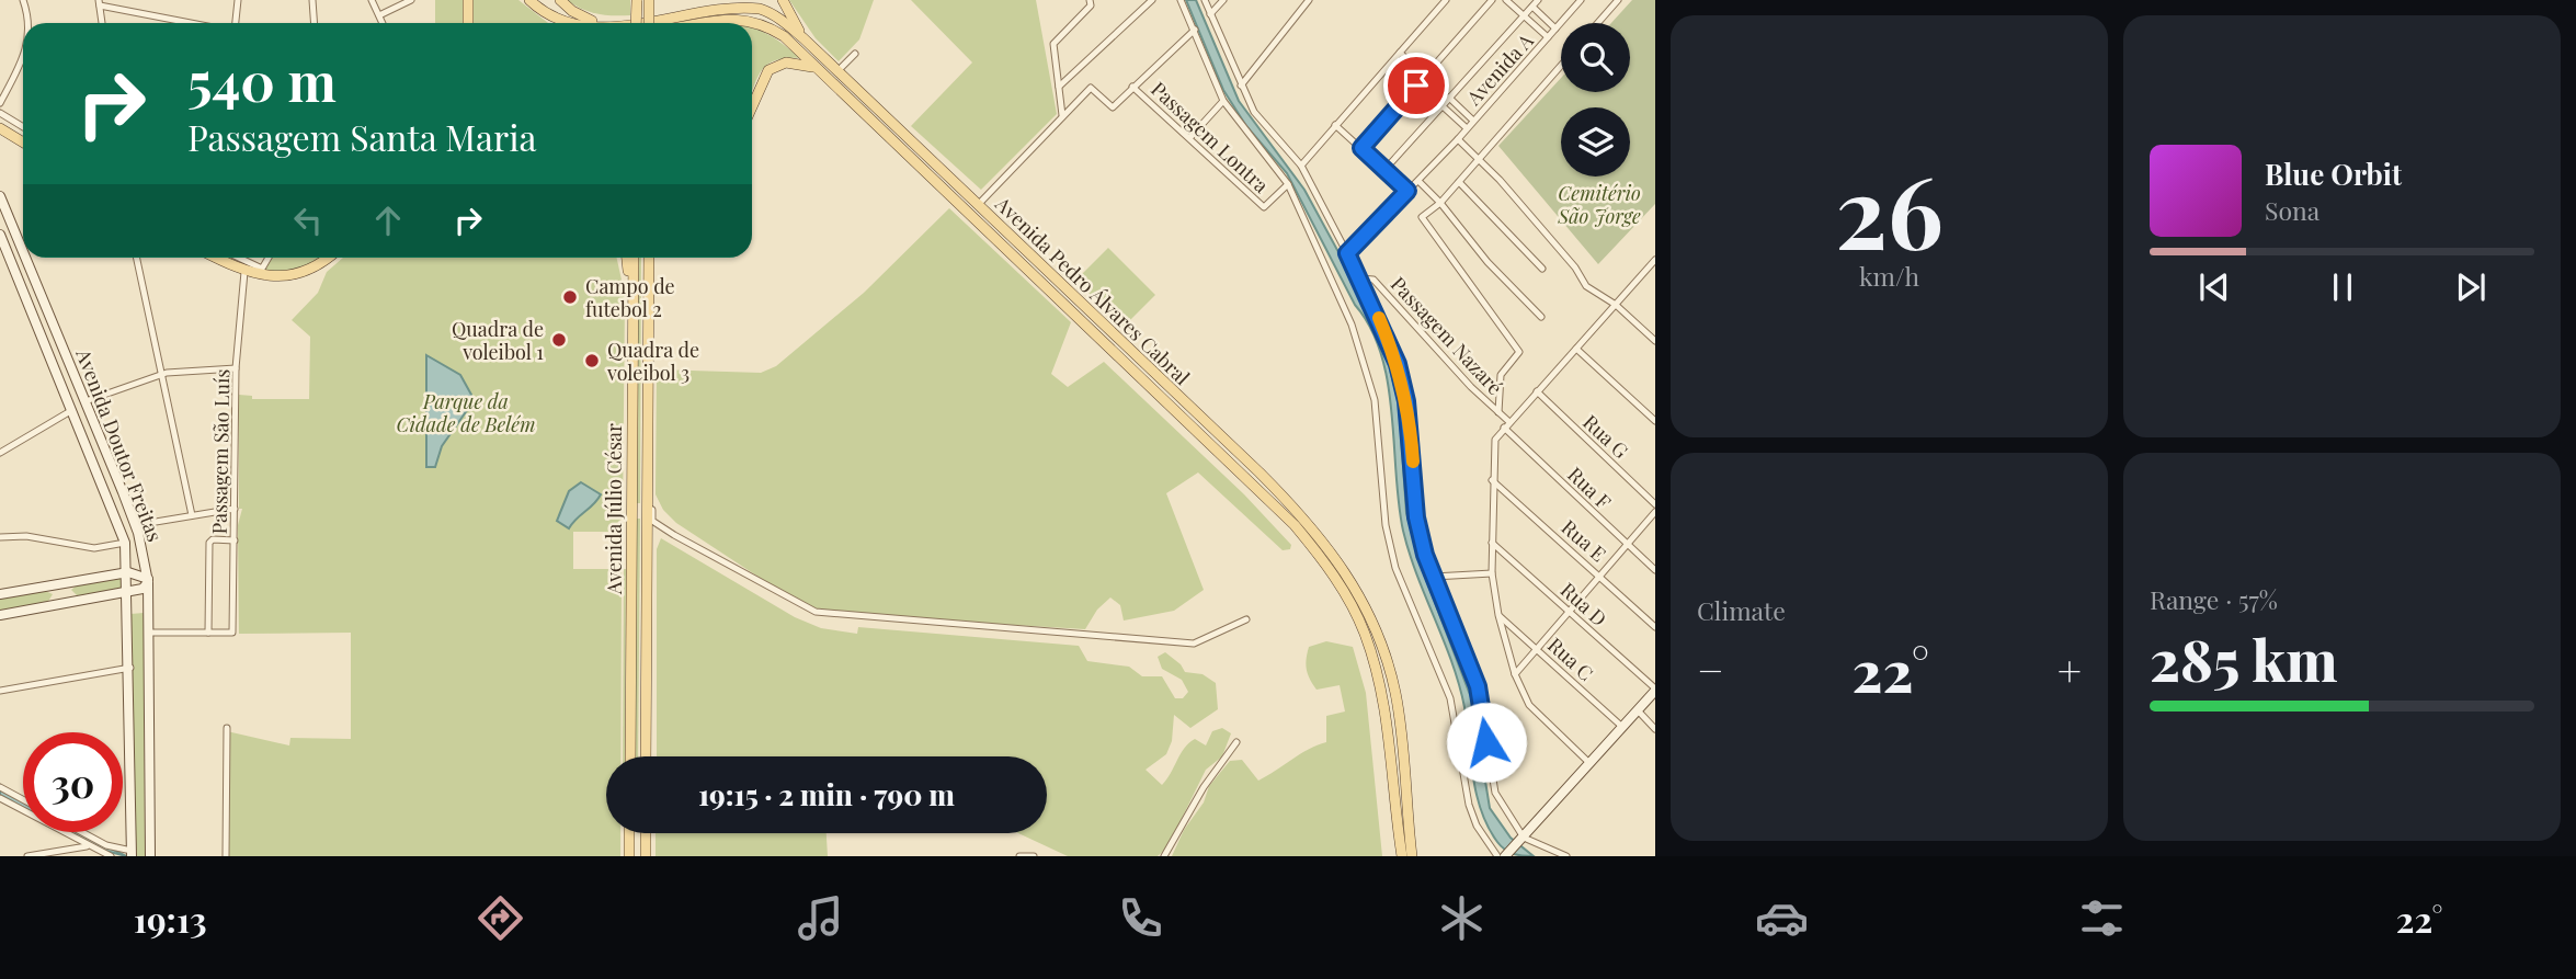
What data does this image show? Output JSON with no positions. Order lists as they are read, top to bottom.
{
  "streets": {
    "main road": ["Avenida Pedro Álvares Cabral", "Avenida Doutor Freitas", "Avenida Júlio César"],
    "street": [
      "Avenida A",
      "Passagem Lontra",
      "Passagem Nazaré",
      "Rua G",
      "Passagem São Luís",
      "Rua F",
      "Rua E",
      "Rua D",
      "Rua C"
    ]
  },
  "parks": ["Cemitério São Jorge", "Parque da Cidade de Belém"],
  "places": ["Campo de futebol 2", "Quadra de voleibol 1", "Quadra de voleibol 3"],
  "page": {
    "tile": [
      ["26", "km/h"],
      "Climate",
      ["Range · 57%", "285 km"]
    ],
    "turn": ["540 m", "Passagem Santa Maria"],
    "song": ["Blue Orbit", "Sona"],
    "heat": ["−", "22°", "+"],
    "limit": "30",
    "trip": "19:15 · 2 min · 790 m",
    "tabs": ["19:13", "22°"]
  }
}
